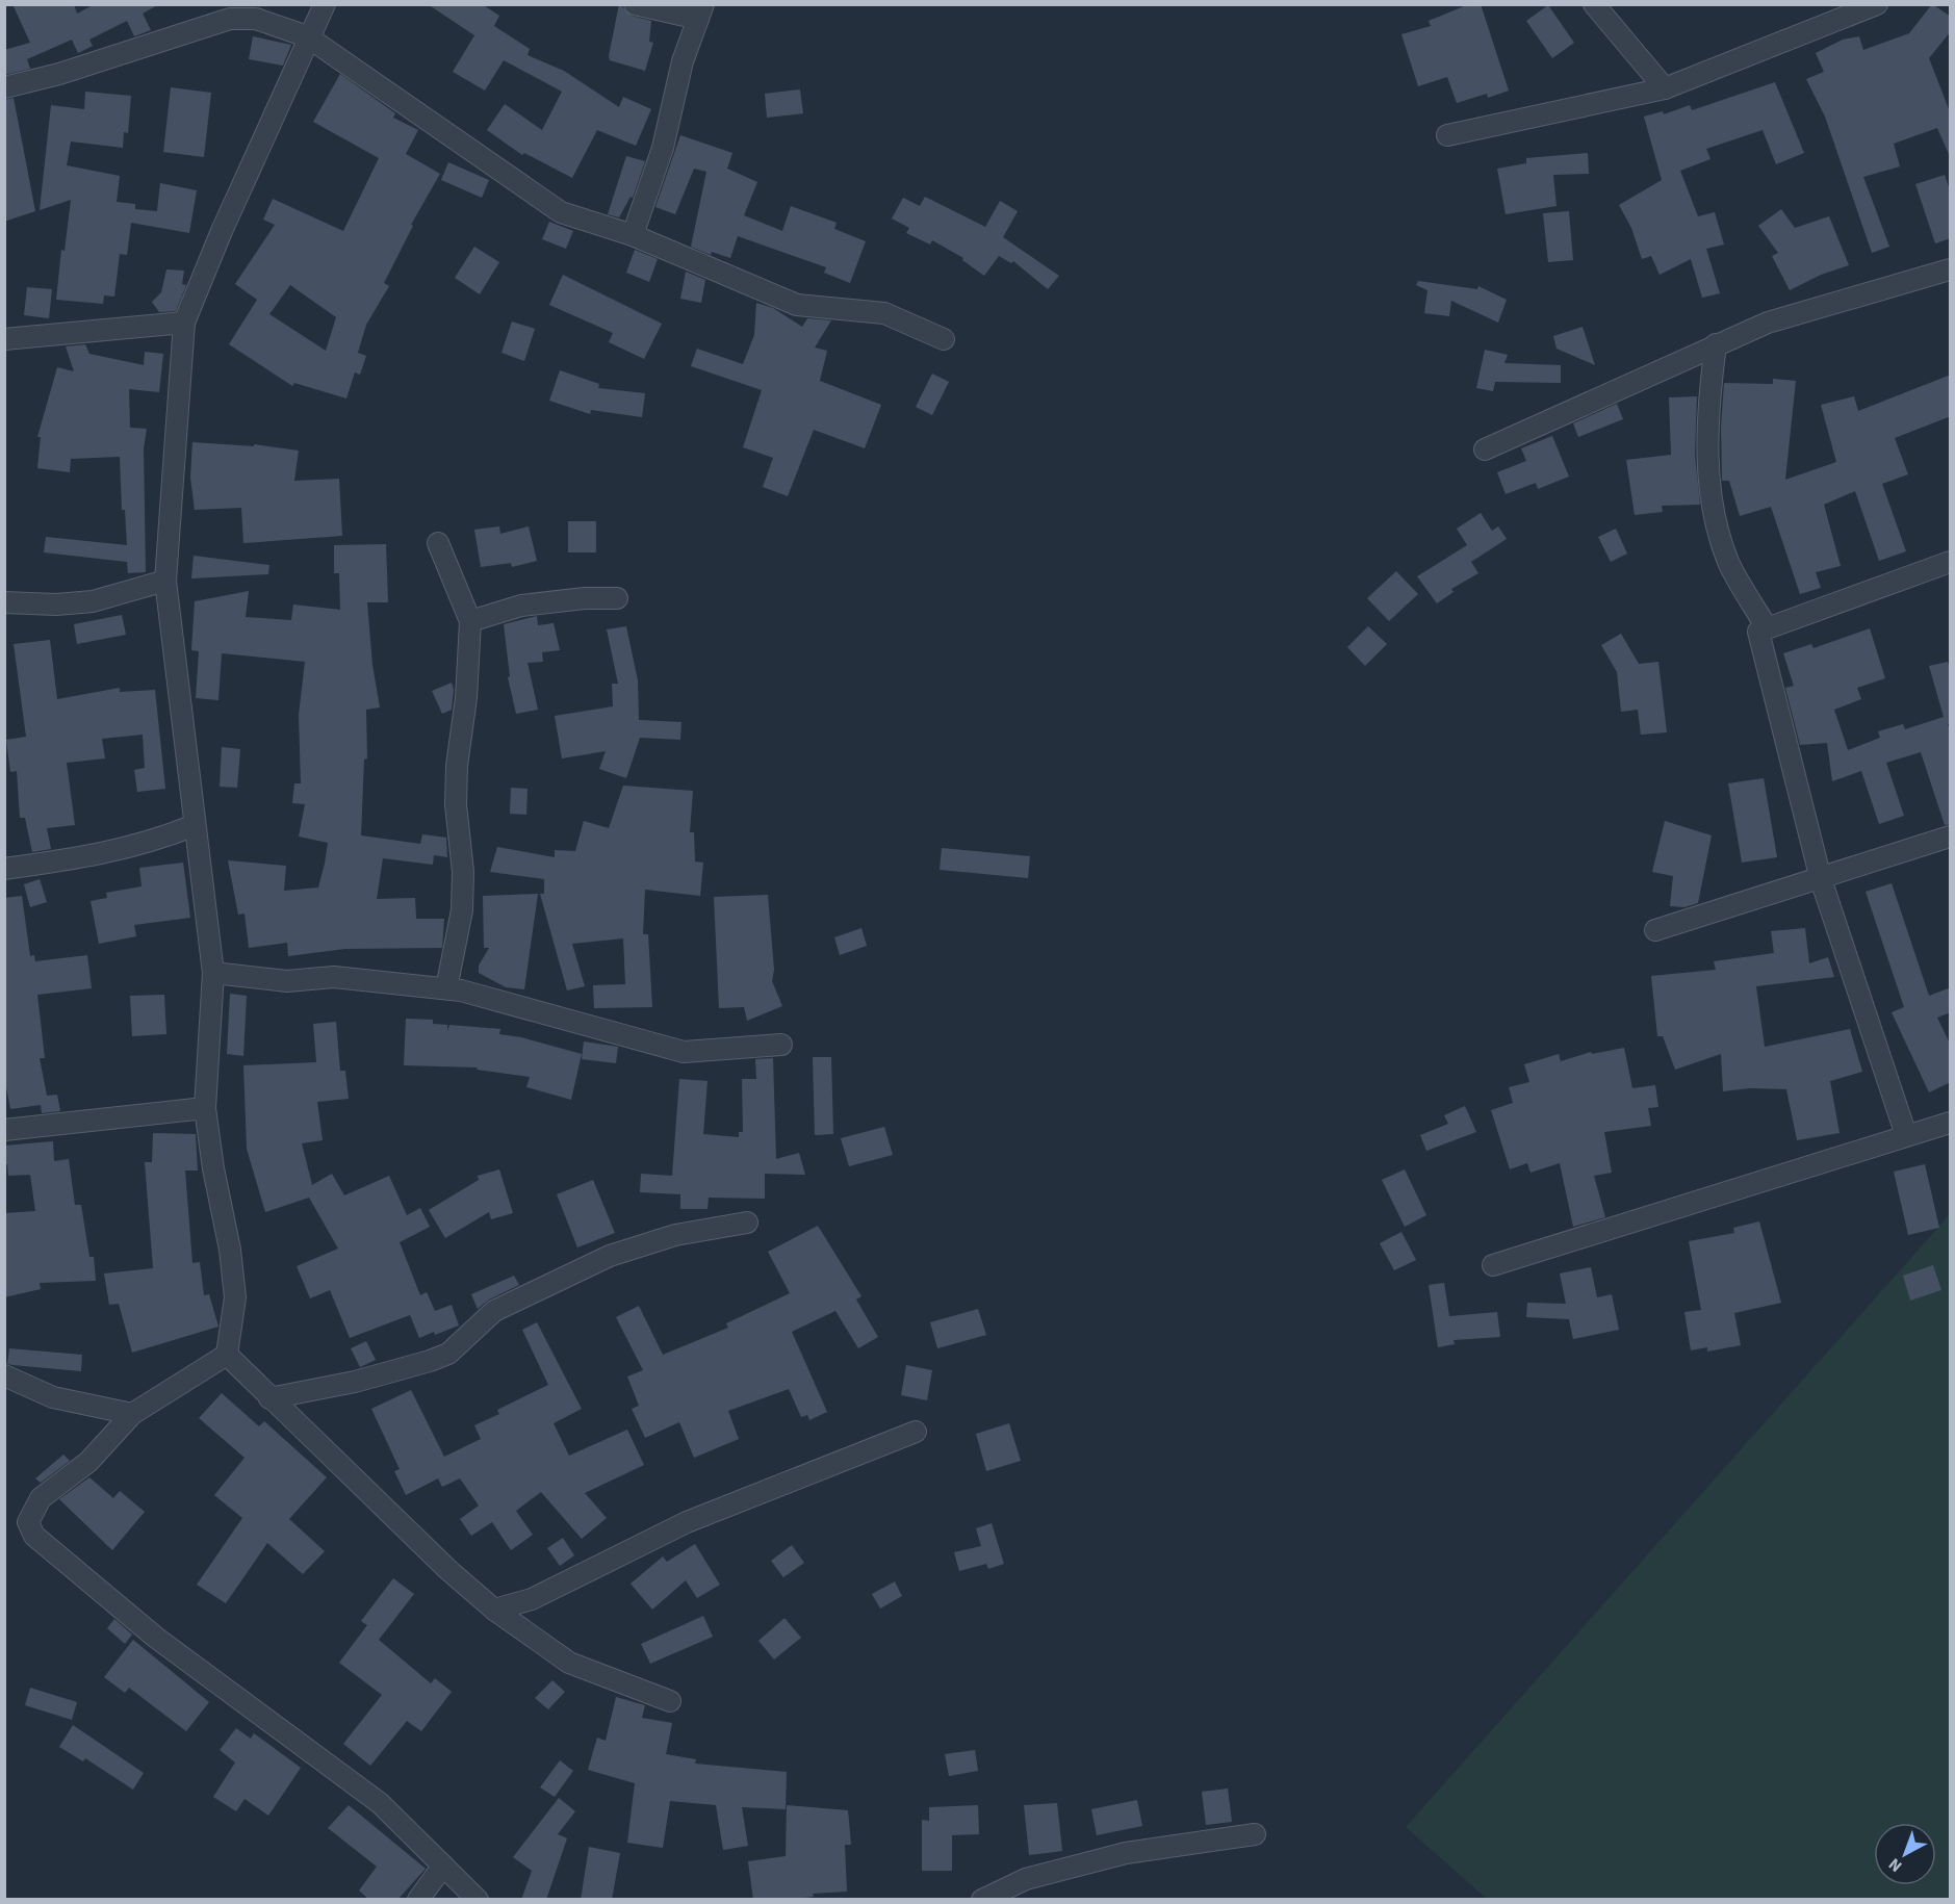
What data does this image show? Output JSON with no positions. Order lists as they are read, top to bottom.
{
  "north": "bottom left"
}
